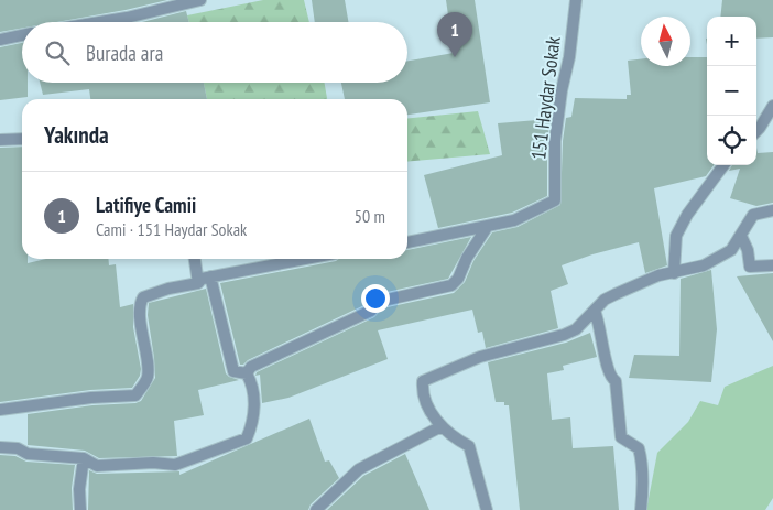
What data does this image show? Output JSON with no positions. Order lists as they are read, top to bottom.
{
  "streets": {
    "street": ["151 Haydar Sokak"]
  },
  "north": "top",
  "page": {
    "pins": "1",
    "map_buttons": ["+", "−"],
    "search": "Burada ara",
    "heading": "Yakında",
    "list": [
      {
        "mark": "1",
        "name": "Latifiye Camii",
        "note": "Cami · 151 Haydar Sokak",
        "value": "50 m"
      }
    ]
  }
}
